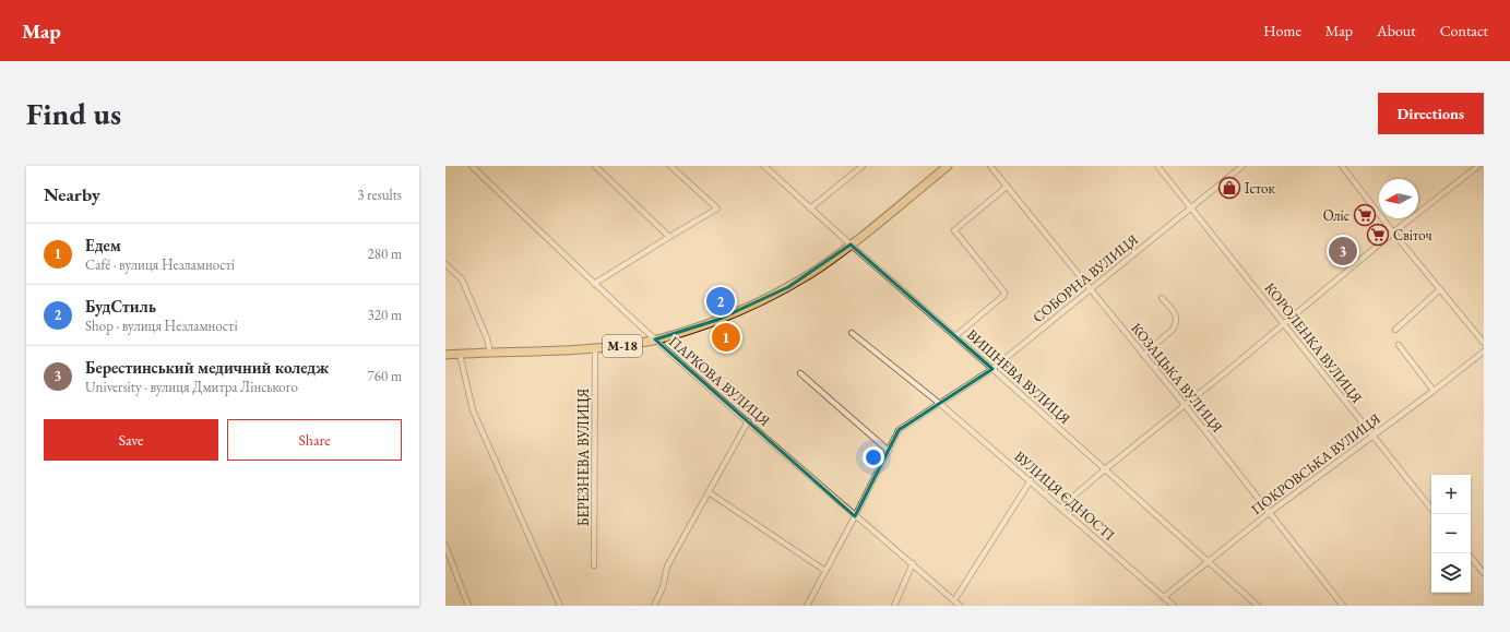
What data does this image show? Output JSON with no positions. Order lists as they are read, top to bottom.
{
  "streets": {
    "highway": ["М-18"],
    "street": [
      "СОБОРНА ВУЛИЦЯ",
      "КОРОЛЕНКА ВУЛИЦЯ",
      "ВИШНЕВА ВУЛИЦЯ",
      "КОЗАЦЬКА ВУЛИЦЯ",
      "ПАРКОВА ВУЛИЦЯ",
      "БЕРЕЗНЕВА ВУЛИЦЯ",
      "ПОКРОВСЬКА ВУЛИЦЯ",
      "ВУЛИЦЯ ЄДНОСТІ"
    ]
  },
  "crossings": [
    ["СОБОРНА ВУЛИЦЯ", "КОРОЛЕНКА ВУЛИЦЯ"],
    ["СОБОРНА ВУЛИЦЯ", "ВИШНЕВА ВУЛИЦЯ"],
    ["СОБОРНА ВУЛИЦЯ", "КОЗАЦЬКА ВУЛИЦЯ"],
    ["СОБОРНА ВУЛИЦЯ", "ПАРКОВА ВУЛИЦЯ"],
    ["СОБОРНА ВУЛИЦЯ", "ВУЛИЦЯ ЄДНОСТІ"],
    ["КОРОЛЕНКА ВУЛИЦЯ", "ПОКРОВСЬКА ВУЛИЦЯ"],
    ["М-18", "ВИШНЕВА ВУЛИЦЯ"],
    ["М-18", "ПАРКОВА ВУЛИЦЯ"],
    ["М-18", "БЕРЕЗНЕВА ВУЛИЦЯ"],
    ["ВИШНЕВА ВУЛИЦЯ", "ПОКРОВСЬКА ВУЛИЦЯ"],
    ["КОЗАЦЬКА ВУЛИЦЯ", "ПОКРОВСЬКА ВУЛИЦЯ"],
    ["ПОКРОВСЬКА ВУЛИЦЯ", "ВУЛИЦЯ ЄДНОСТІ"]
  ],
  "places": {
    "shop": ["Істок"],
    "supermarket": ["Оліс", "Світоч"]
  },
  "north": "left",
  "page": {
    "header": "Map",
    "nav": [
      "Home",
      "Map",
      "About",
      "Contact"
    ],
    "buttons": [
      "Directions",
      ["Save", "Share"]
    ],
    "title": "Find us",
    "heading": ["Nearby", "3 results"],
    "list": [
      {
        "mark": "1",
        "name": "Едем",
        "note": "Café · вулиця Незламності",
        "value": "280 m"
      },
      {
        "mark": "2",
        "name": "БудСтиль",
        "note": "Shop · вулиця Незламності",
        "value": "320 m"
      },
      {
        "mark": "3",
        "name": "Берестинський медичний коледж",
        "note": "University · вулиця Дмитра Лінського",
        "value": "760 m"
      }
    ],
    "pins": ["3", "2", "1"],
    "map_buttons": ["+", "−"]
  }
}
